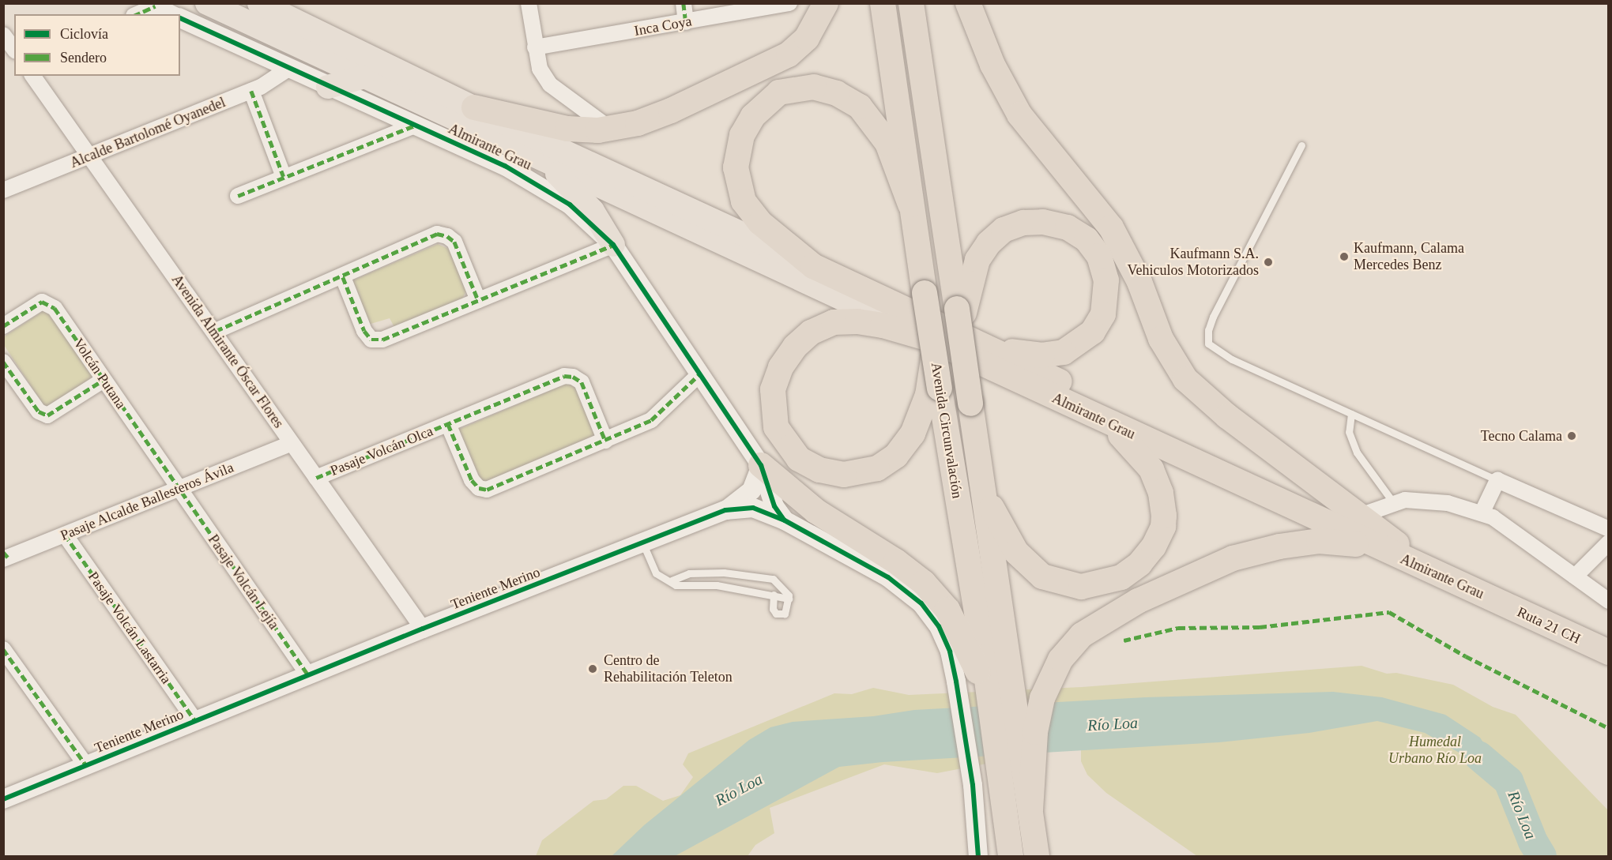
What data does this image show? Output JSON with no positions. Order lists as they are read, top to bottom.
{
  "streets": {
    "highway": ["Almirante Grau", "Avenida Circunvalación", "Ruta 21 CH"],
    "street": [
      "Inca Coya",
      "Alcalde Bartolomé Oyanedel",
      "Avenida Almirante Óscar Flores",
      "Volcán Putana",
      "Pasaje Volcán Olca",
      "Pasaje Alcalde Ballesteros Ávila",
      "Pasaje Volcán Lejía",
      "Teniente Merino",
      "Pasaje Volcán Lastarria"
    ]
  },
  "crossings": [
    ["Alcalde Bartolomé Oyanedel", "Almirante Grau"],
    ["Alcalde Bartolomé Oyanedel", "Avenida Almirante Óscar Flores"],
    ["Almirante Grau", "Avenida Circunvalación"],
    ["Almirante Grau", "Pasaje Volcán Olca"],
    ["Almirante Grau", "Teniente Merino"],
    ["Almirante Grau", "Ruta 21 CH"],
    ["Avenida Almirante Óscar Flores", "Pasaje Volcán Olca"],
    ["Avenida Almirante Óscar Flores", "Pasaje Alcalde Ballesteros Ávila"],
    ["Avenida Almirante Óscar Flores", "Teniente Merino"],
    ["Volcán Putana", "Pasaje Alcalde Ballesteros Ávila"],
    ["Volcán Putana", "Pasaje Volcán Lejía"],
    ["Avenida Circunvalación", "Teniente Merino"],
    ["Pasaje Alcalde Ballesteros Ávila", "Pasaje Volcán Lejía"],
    ["Pasaje Alcalde Ballesteros Ávila", "Pasaje Volcán Lastarria"],
    ["Pasaje Volcán Lejía", "Teniente Merino"],
    ["Teniente Merino", "Pasaje Volcán Lastarria"]
  ],
  "water": ["Río Loa"],
  "parks": ["Humedal Urbano Río Loa"],
  "places": [
    "Kaufmann, Calama Mercedes Benz",
    "Kaufmann S.A. Vehiculos Motorizados",
    "Tecno Calama",
    "Centro de Rehabilitación Teleton"
  ],
  "legend": ["Ciclovía", "Sendero"]
}
